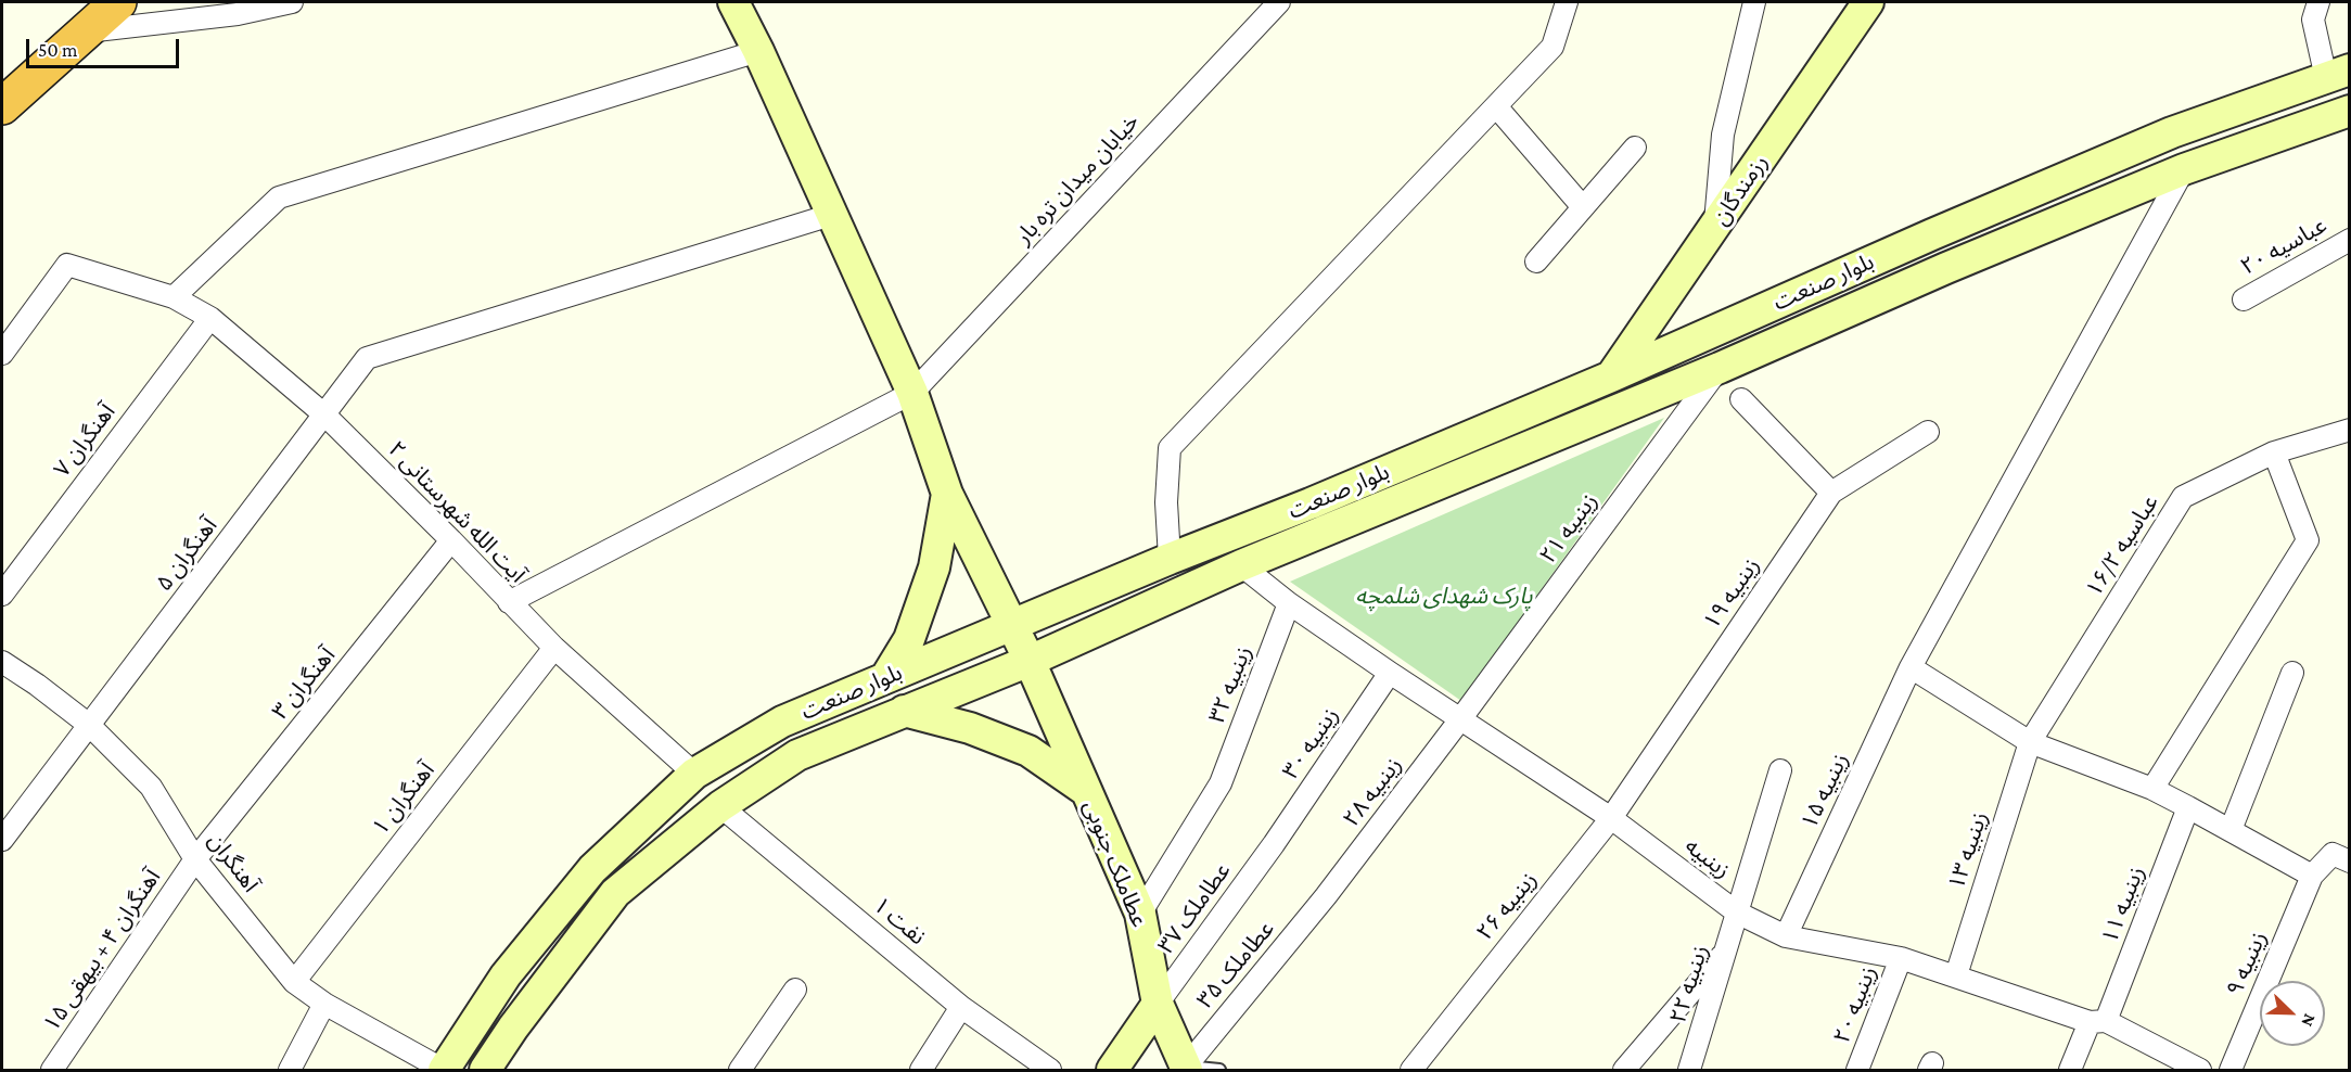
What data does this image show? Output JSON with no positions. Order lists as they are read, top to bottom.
{
  "streets": {
    "main road": ["رزمندگان", "بلوار صنعت", "عطاملک جنوبی"],
    "street": [
      "خیابان میدان تره بار",
      "عباسیه ۲۰",
      "آهنگران ۷",
      "آیت الله شهرستانی ۲",
      "زینبیه ۲۱",
      "عباسیه ۱۶/۲",
      "آهنگران ۵",
      "زینبیه ۱۹",
      "آهنگران ۳",
      "زینبیه ۳۲",
      "زینبیه ۳۰",
      "زینبیه ۱۵",
      "زینبیه ۲۸",
      "آهنگران ۱",
      "زینبیه ۱۳",
      "زینبیه",
      "آهنگران",
      "زینبیه ۱۱",
      "زینبیه ۲۶",
      "عطاملک ۳۷",
      "نفت ۱",
      "آهنگران ۴ + بیهقی ۱۵",
      "زینبیه ۹",
      "عطاملک ۳۵",
      "زینبیه ۲۲",
      "زینبیه ۲۰"
    ]
  },
  "crossings": [
    ["خیابان میدان تره بار", "آیت الله شهرستانی ۲"],
    ["خیابان میدان تره بار", "عطاملک جنوبی"],
    ["رزمندگان", "بلوار صنعت"],
    ["بلوار صنعت", "آیت الله شهرستانی ۲"],
    ["بلوار صنعت", "زینبیه ۲۱"],
    ["بلوار صنعت", "زینبیه ۱۵"],
    ["بلوار صنعت", "زینبیه"],
    ["بلوار صنعت", "آهنگران"],
    ["بلوار صنعت", "عطاملک جنوبی"],
    ["بلوار صنعت", "نفت ۱"],
    ["آهنگران ۷", "آیت الله شهرستانی ۲"],
    ["آیت الله شهرستانی ۲", "آهنگران ۵"],
    ["آیت الله شهرستانی ۲", "آهنگران ۳"],
    ["آیت الله شهرستانی ۲", "آهنگران ۱"],
    ["زینبیه ۲۱", "زینبیه ۲۸"],
    ["زینبیه ۲۱", "زینبیه"],
    ["عباسیه ۱۶/۲", "زینبیه ۱۳"],
    ["آهنگران ۵", "آهنگران"],
    ["آهنگران ۵", "عطاملک جنوبی"],
    ["زینبیه ۱۹", "زینبیه"],
    ["زینبیه ۱۹", "زینبیه ۲۶"],
    ["آهنگران ۳", "آهنگران"],
    ["آهنگران ۳", "آهنگران ۴ + بیهقی ۱۵"],
    ["زینبیه ۳۲", "زینبیه"],
    ["زینبیه ۳۲", "عطاملک جنوبی"],
    ["زینبیه ۳۰", "زینبیه"],
    ["زینبیه ۳۰", "عطاملک ۳۷"],
    ["زینبیه ۱۵", "زینبیه"],
    ["زینبیه ۲۸", "زینبیه"],
    ["زینبیه ۲۸", "عطاملک ۳۵"],
    ["آهنگران ۱", "آهنگران"],
    ["زینبیه ۱۳", "زینبیه"],
    ["زینبیه", "زینبیه ۱۱"],
    ["زینبیه", "زینبیه ۲۶"],
    ["زینبیه", "زینبیه ۲۲"],
    ["زینبیه", "زینبیه ۲۰"],
    ["آهنگران", "آهنگران ۴ + بیهقی ۱۵"],
    ["عطاملک جنوبی", "عطاملک ۳۷"],
    ["عطاملک جنوبی", "عطاملک ۳۵"]
  ],
  "parks": ["پارک شهدای شلمچه"],
  "scale_bar": "50 m",
  "north": "bottom right"
}
